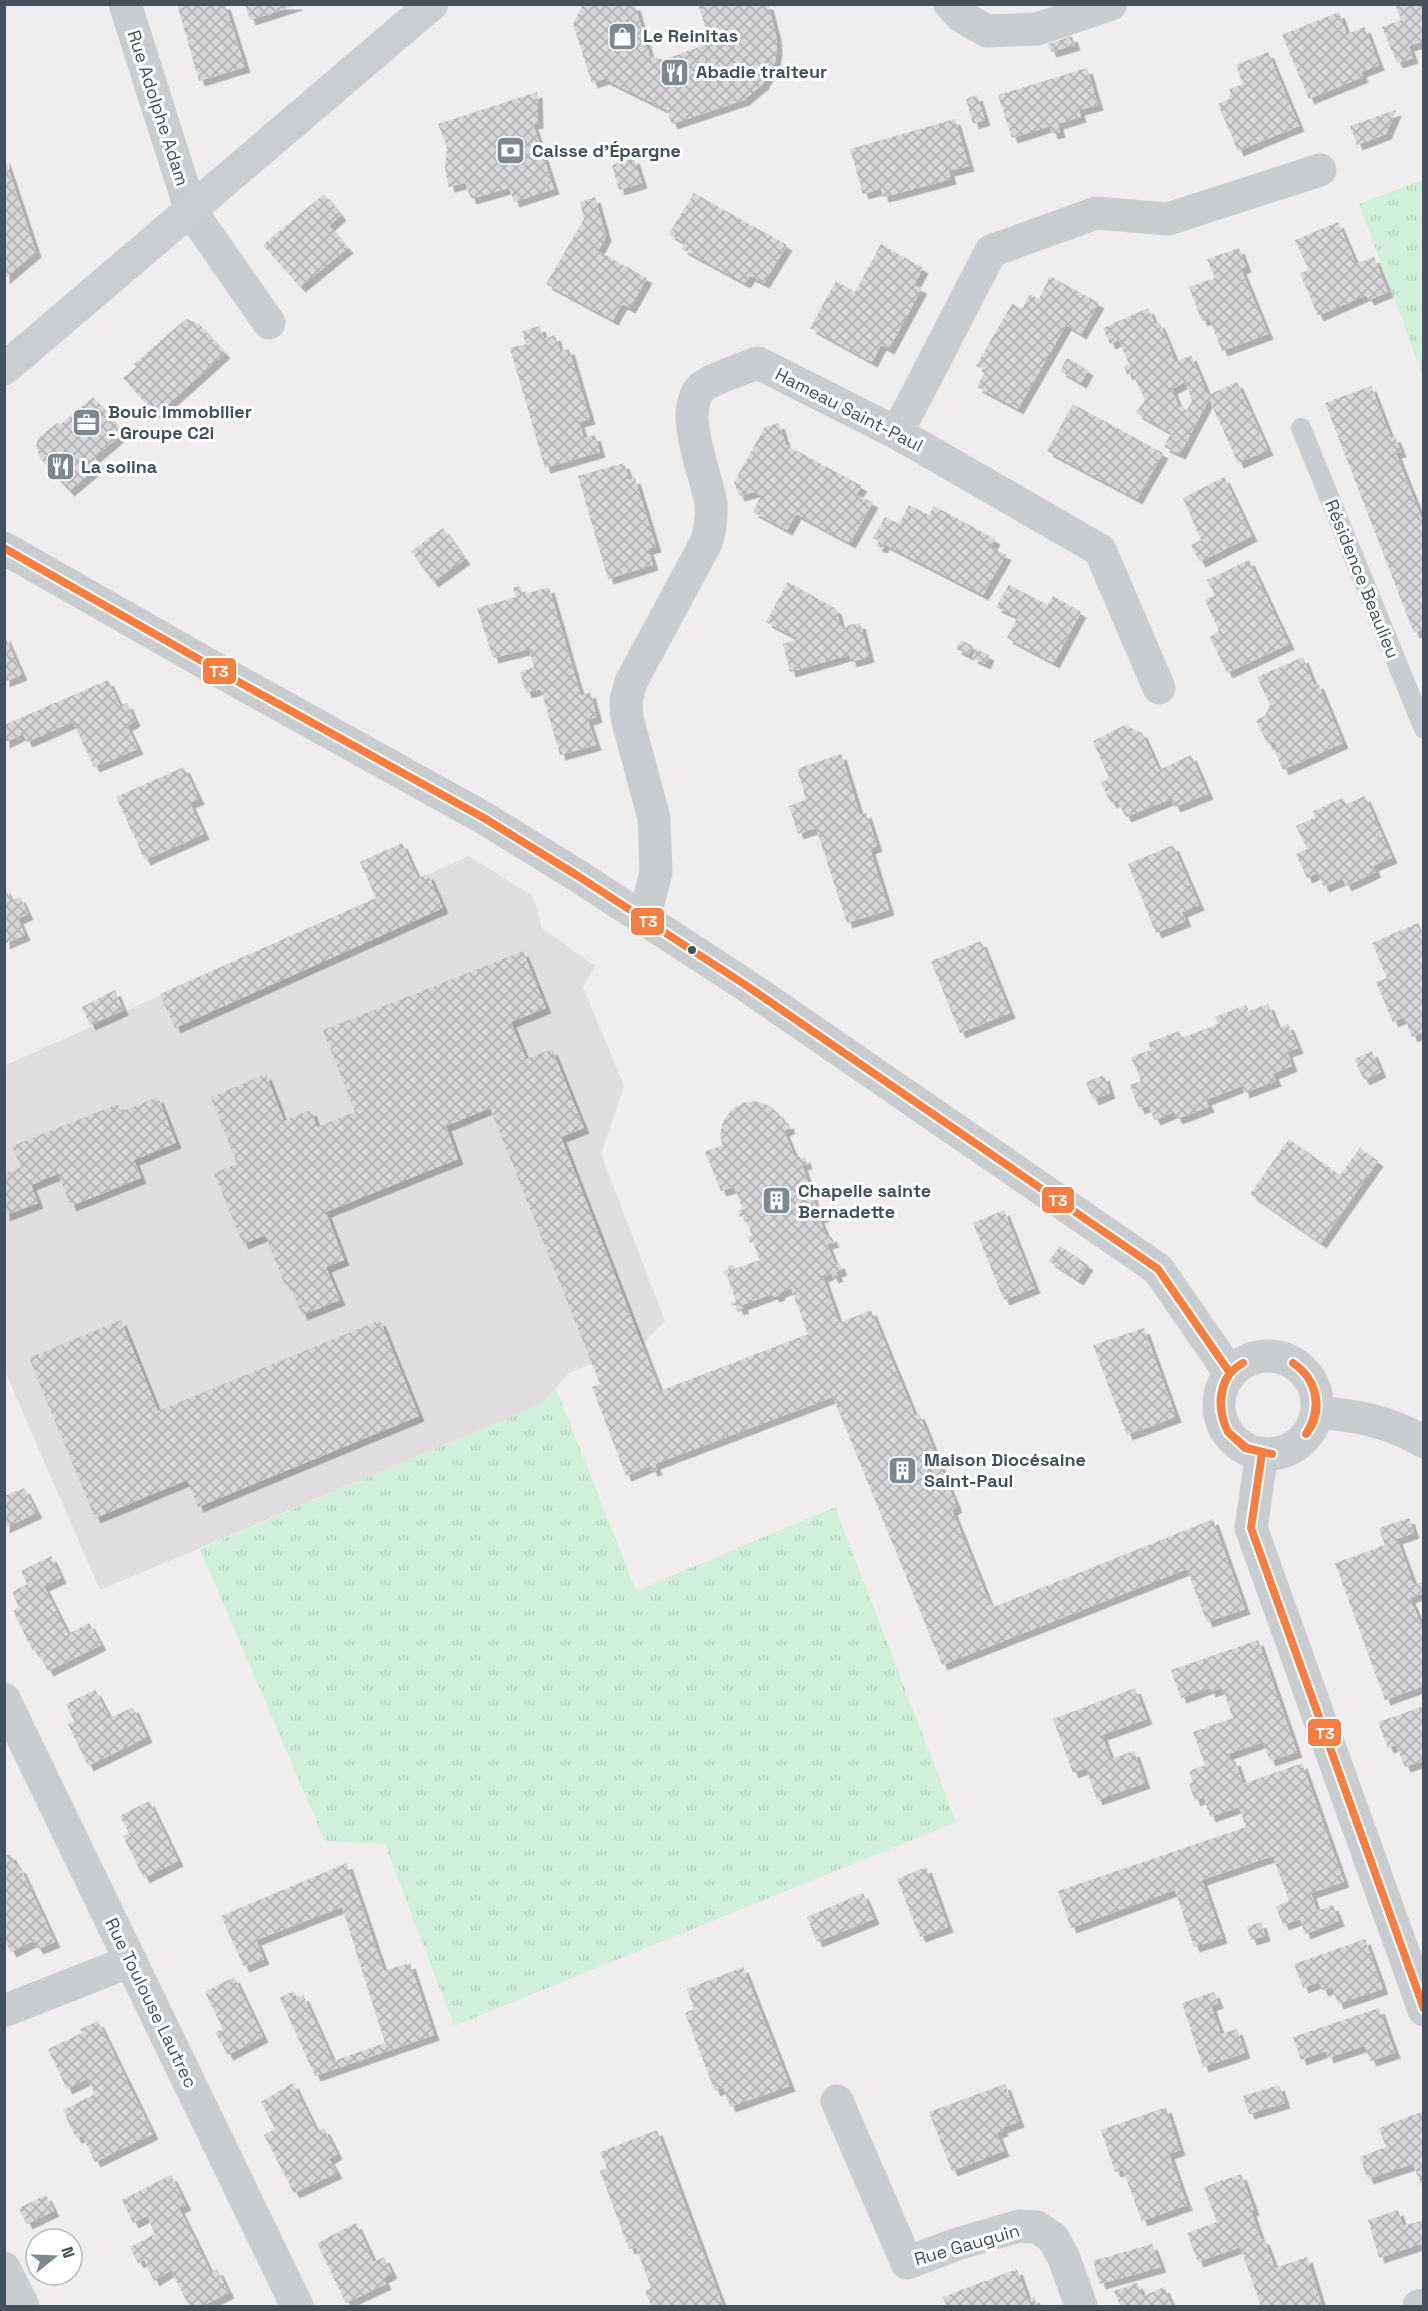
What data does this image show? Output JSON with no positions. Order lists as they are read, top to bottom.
{
  "streets": {
    "street": [
      "Rue Adolphe Adam",
      "Hameau Saint-Paul",
      "Rue Toulouse Lautrec",
      "Rue Gauguin"
    ],
    "lane": ["Résidence Beaulieu"]
  },
  "places": {
    "shop": ["Le Reinitas"],
    "restaurant": ["Abadie traiteur", "La solina"],
    "bank": ["Caisse d'Épargne"],
    "office": ["Bouic Immobilier - Groupe C2i"],
    "building": ["Chapelle sainte Bernadette", "Maison Diocésaine Saint-Paul"]
  },
  "lines": ["transit line T3"],
  "north": "right"
}
